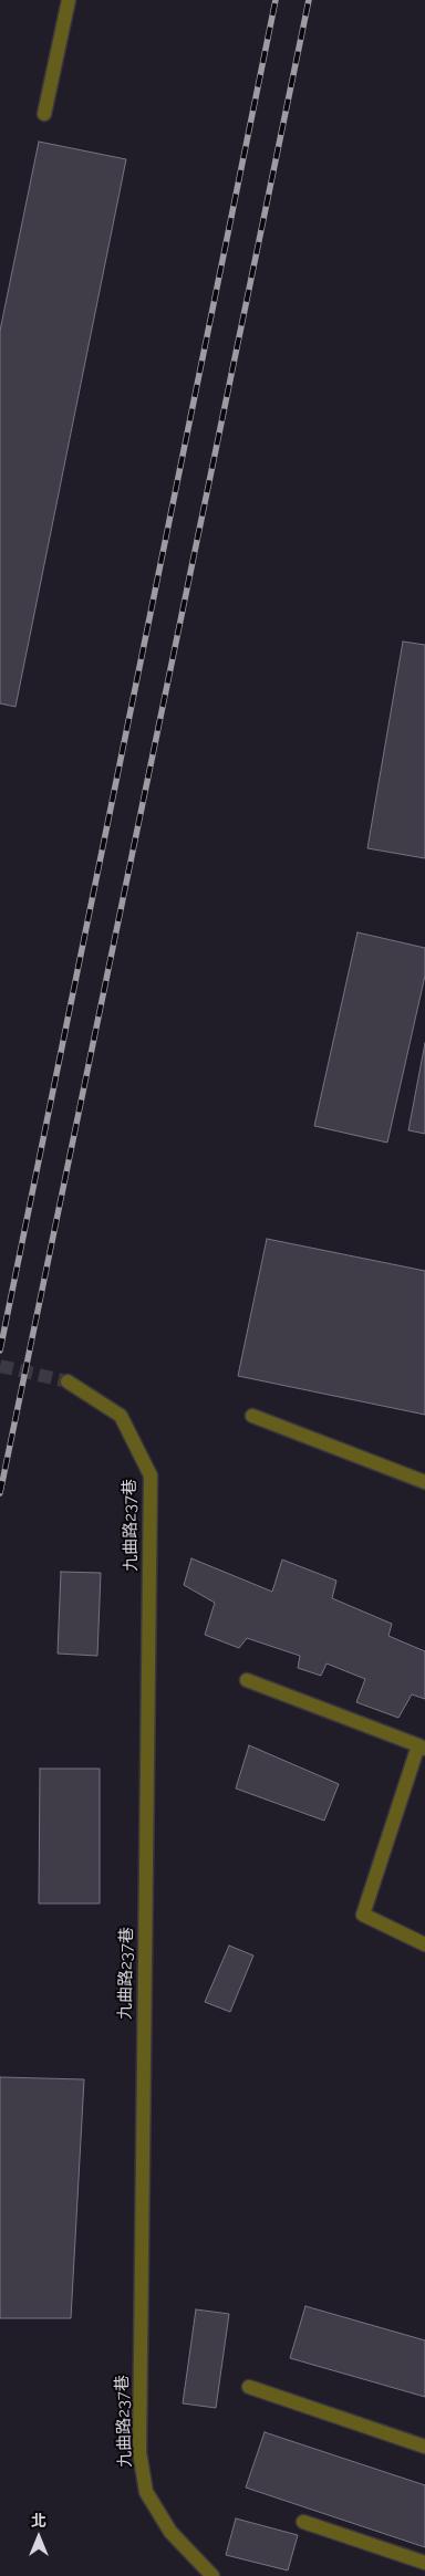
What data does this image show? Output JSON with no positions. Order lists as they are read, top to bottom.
{
  "streets": {
    "street": ["九曲路237巷"]
  },
  "north": "top"
}
